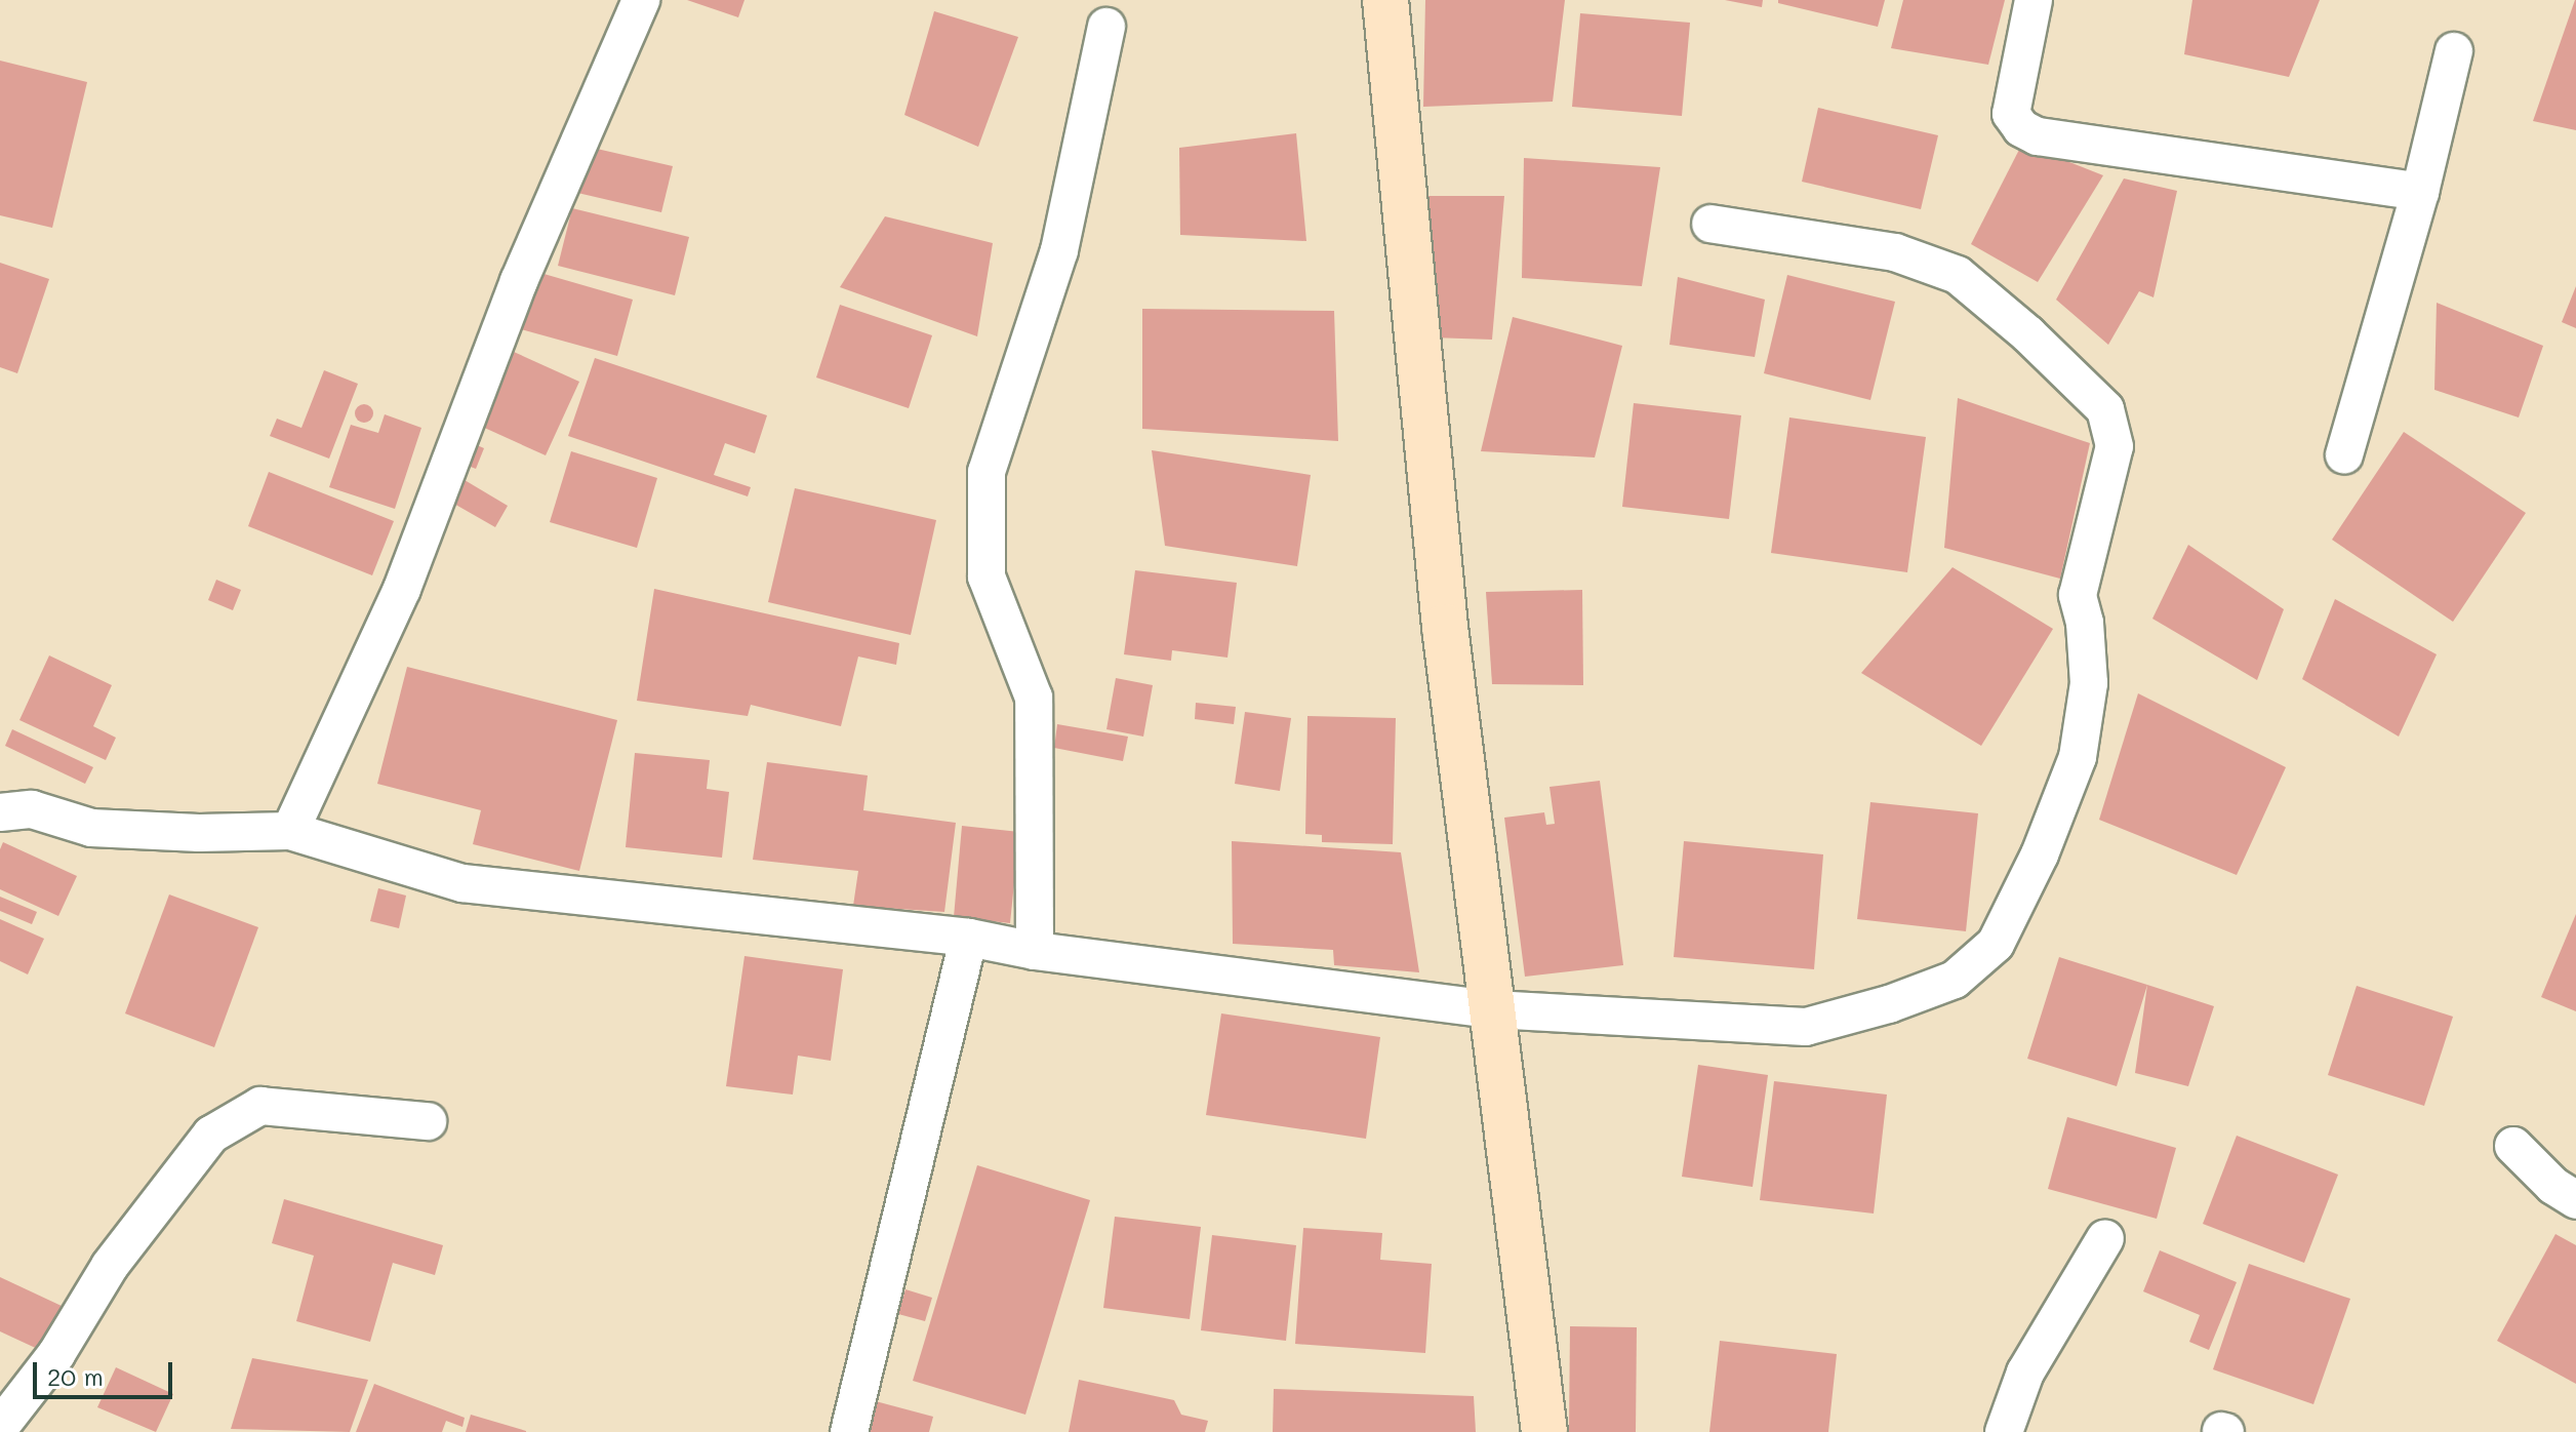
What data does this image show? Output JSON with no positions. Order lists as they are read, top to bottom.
{
  "scale_bar": "20 m"
}
